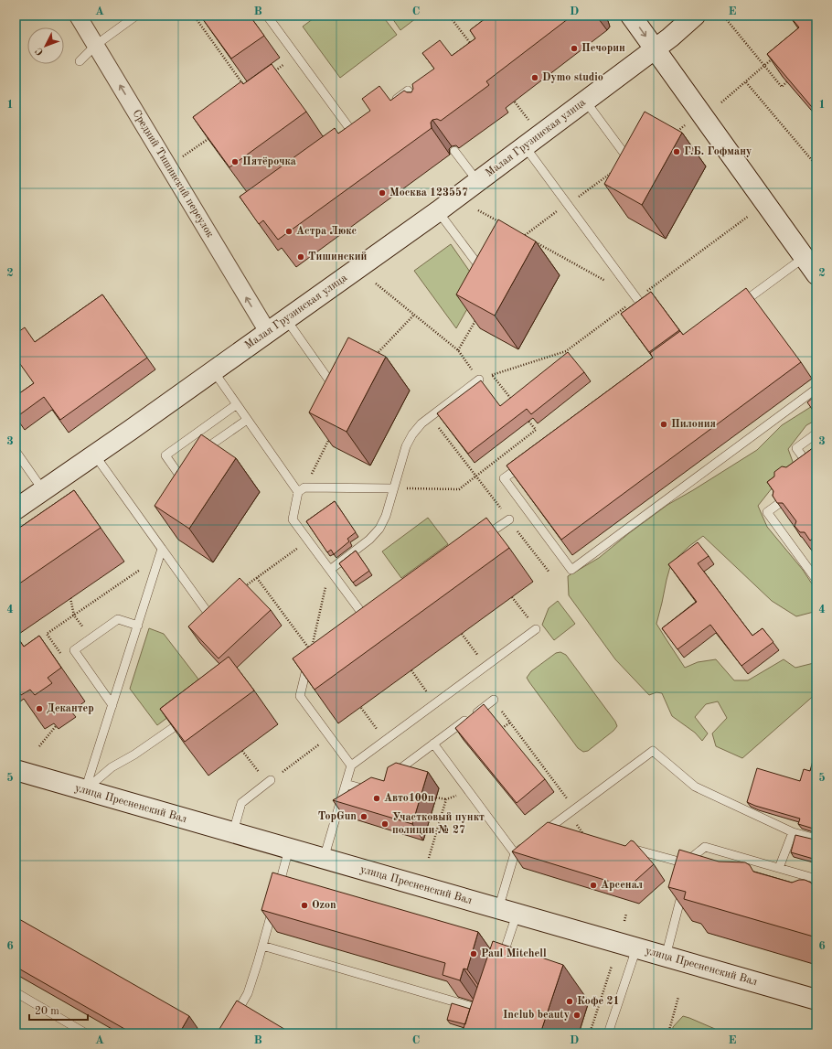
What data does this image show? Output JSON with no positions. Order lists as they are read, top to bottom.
{
  "streets": {
    "street": ["Малая Грузинская улица", "Средний Тишинский переулок", "улица Пресненский Вал"]
  },
  "crossings": [
    ["Малая Грузинская улица", "Средний Тишинский переулок"]
  ],
  "one_way": ["Средний Тишинский переулок"],
  "places": [
    "Печорин",
    "Dymo studio",
    "Г.Б. Гофману",
    "Пятёрочка",
    "Москва 123557",
    "Астра Люкс",
    "Тишинский",
    "Пилония",
    "Декантер",
    "Авто100п",
    "TopGun",
    "Участковый пункт полиции № 27",
    "Арсенал",
    "Ozon",
    "Paul Mitchell",
    "Кофе 21",
    "Inclub beauty"
  ],
  "scale_bar": "20 m",
  "north": "bottom left",
  "grid": {
    "columns": [
      "A",
      "B",
      "C",
      "D",
      "E"
    ],
    "rows": [
      "1",
      "2",
      "3",
      "4",
      "5",
      "6"
    ]
  }
}
